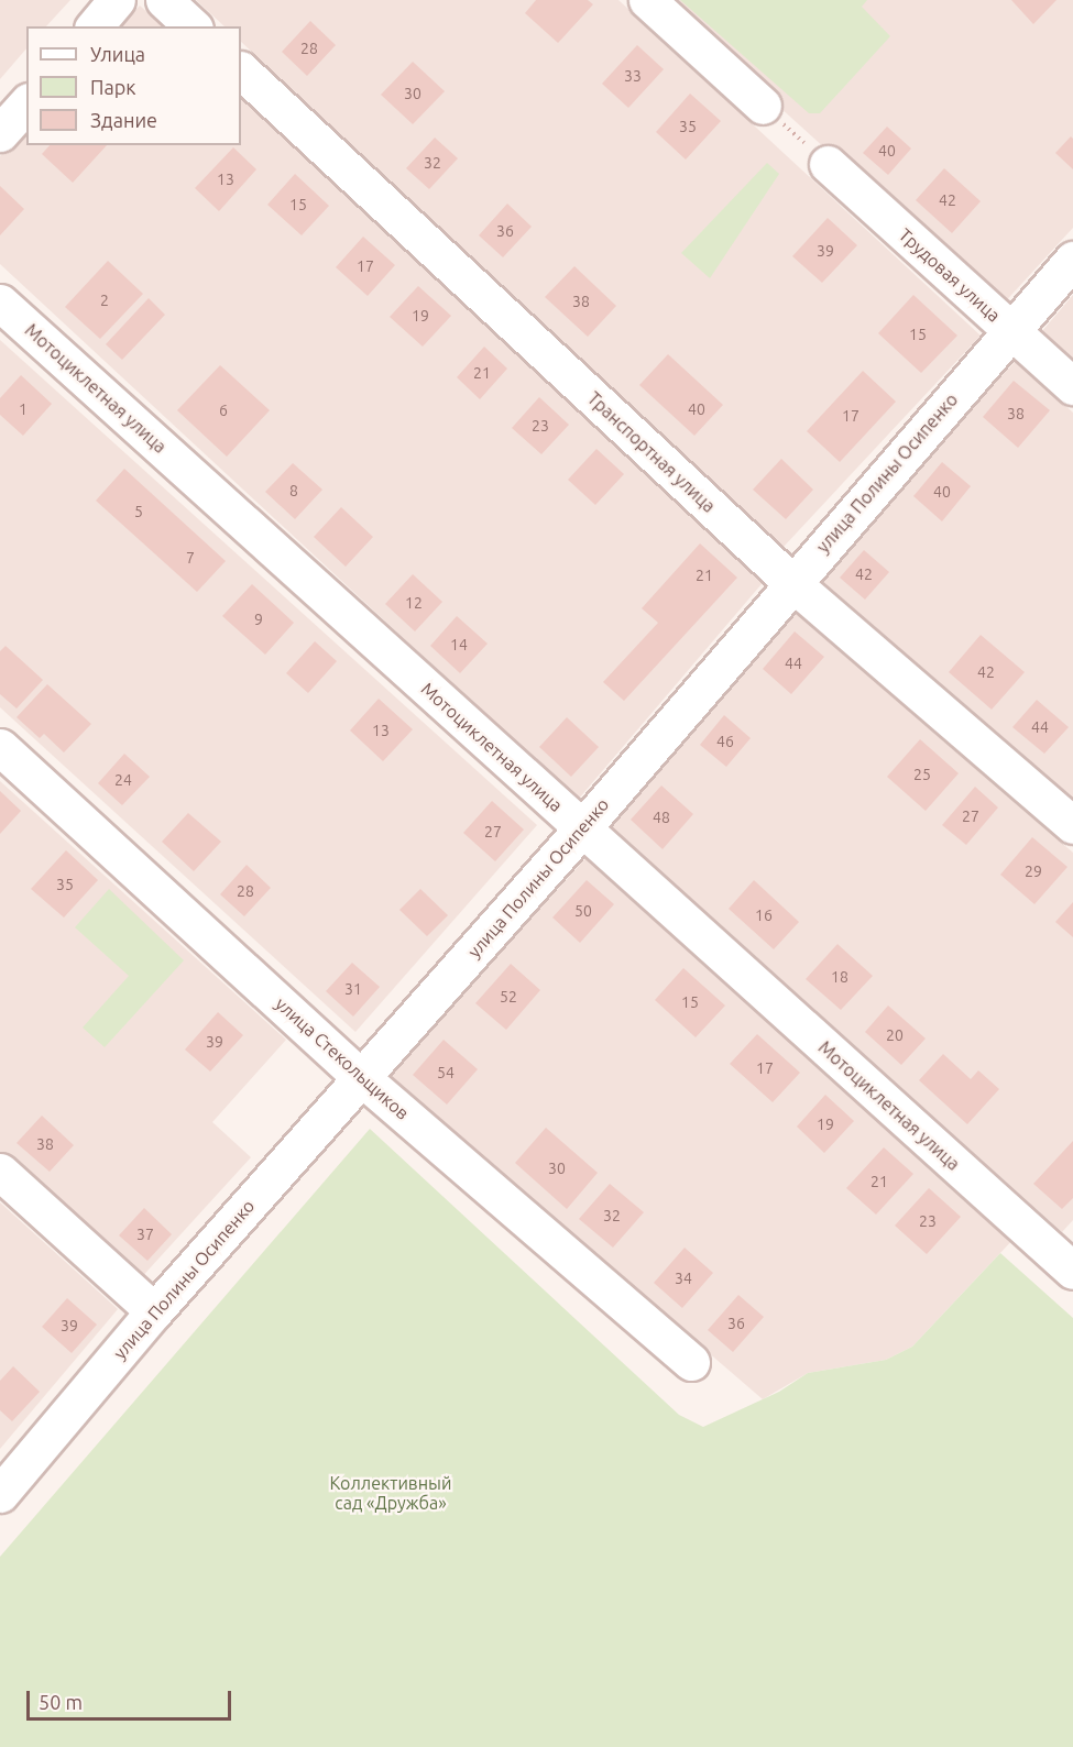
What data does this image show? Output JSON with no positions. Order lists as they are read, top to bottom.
{
  "streets": {
    "street": [
      "Трудовая улица",
      "Мотоциклетная улица",
      "Транспортная улица",
      "улица Полины Осипенко",
      "улица Стекольщиков"
    ]
  },
  "crossings": [
    ["Трудовая улица", "улица Полины Осипенко"],
    ["Мотоциклетная улица", "улица Полины Осипенко"],
    ["Транспортная улица", "улица Полины Осипенко"],
    ["улица Полины Осипенко", "улица Стекольщиков"]
  ],
  "parks": ["Коллективный сад «Дружба»"],
  "house_numbers": [
    "28",
    "33",
    "30",
    "35",
    "40",
    "32",
    "13",
    "42",
    "15",
    "36",
    "39",
    "17",
    "2",
    "38",
    "19",
    "15",
    "21",
    "1",
    "40",
    "6",
    "38",
    "17",
    "23",
    "8",
    "40",
    "5",
    "7",
    "42",
    "21",
    "12",
    "9",
    "14",
    "44",
    "42",
    "44",
    "13",
    "46",
    "25",
    "24",
    "27",
    "48",
    "27",
    "29",
    "35",
    "28",
    "50",
    "16",
    "18",
    "31",
    "52",
    "15",
    "20",
    "39",
    "17",
    "54",
    "19",
    "38",
    "30",
    "21",
    "32",
    "23",
    "37",
    "34",
    "36",
    "39"
  ],
  "legend": ["Улица", "Парк", "Здание"],
  "scale_bar": "50 m"
}
